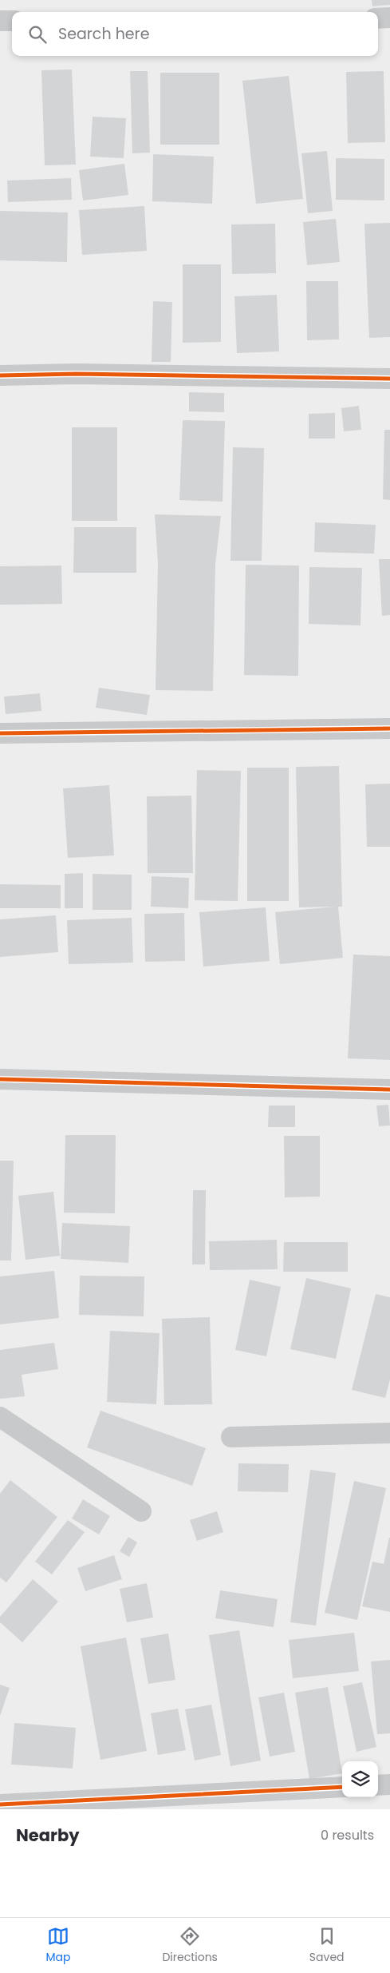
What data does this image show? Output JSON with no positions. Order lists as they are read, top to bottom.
{
  "page": {
    "search": "Search here",
    "heading": ["Nearby", "0 results"],
    "nav": ["Map", "Directions", "Saved"]
  }
}
